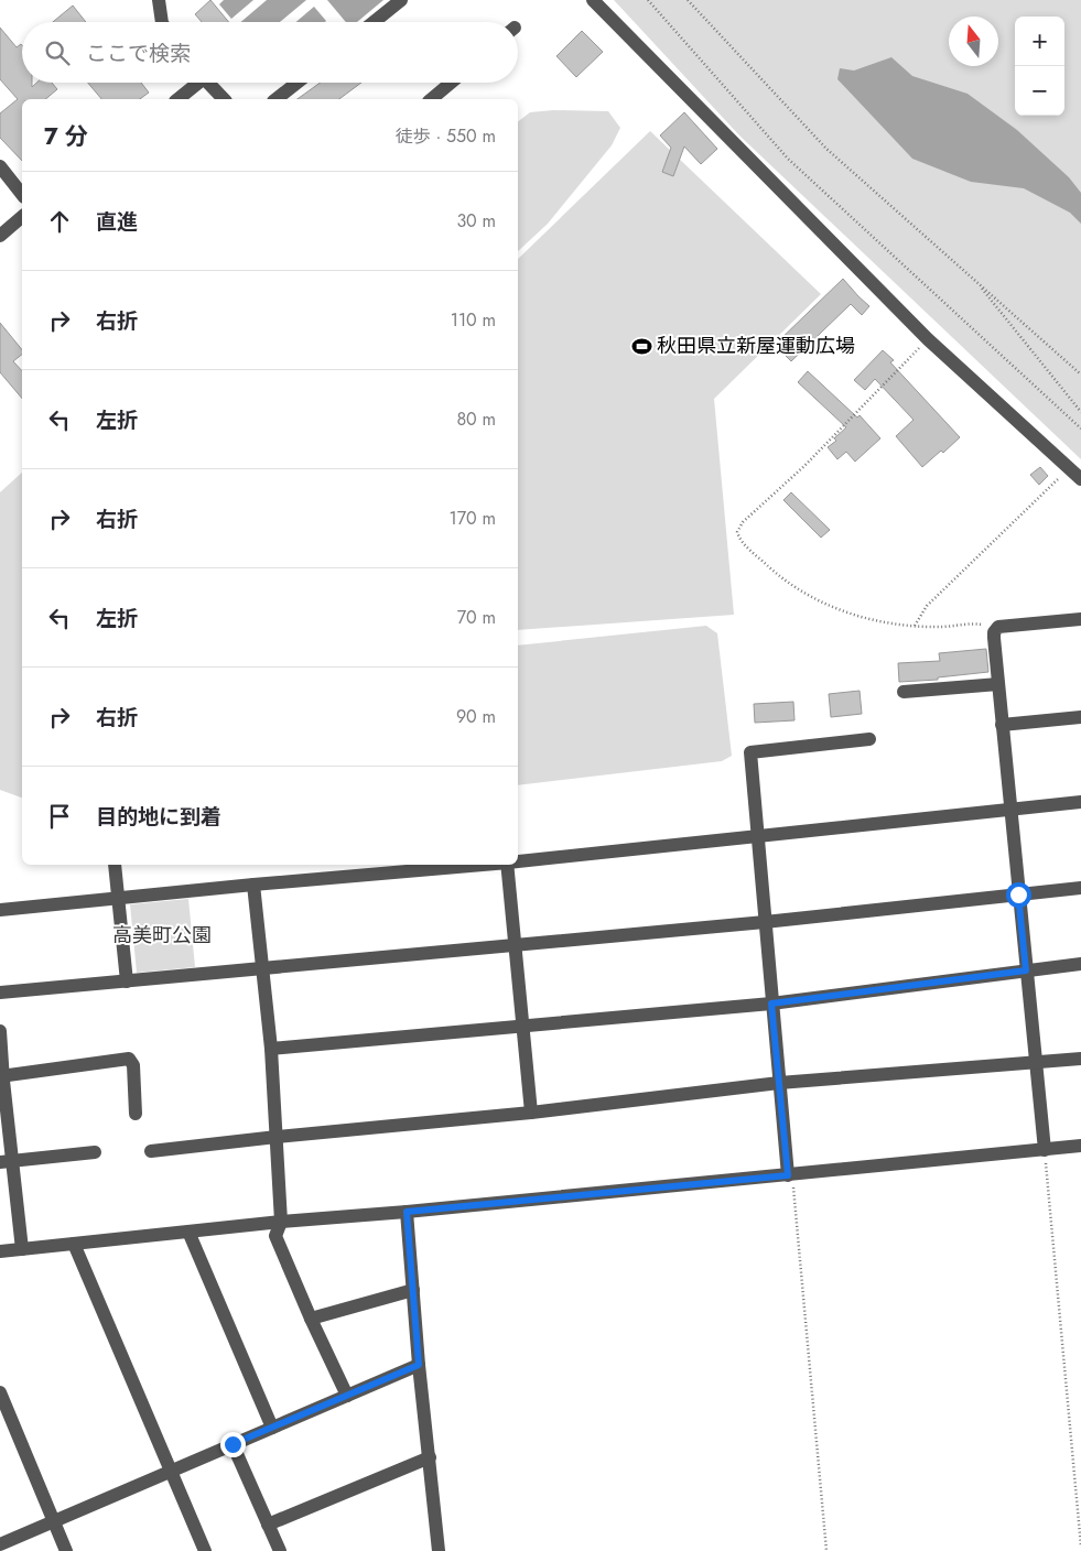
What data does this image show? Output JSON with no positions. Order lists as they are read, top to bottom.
{
  "parks": ["高美町公園"],
  "places": {
    "sports": ["秋田県立新屋運動広場"]
  },
  "north": "top",
  "page": {
    "map_buttons": ["+", "−"],
    "search": "ここで検索",
    "heading": ["7 分", "徒歩 · 550 m"],
    "list": [
      ["直進", "30 m"],
      ["右折", "110 m"],
      ["左折", "80 m"],
      ["右折", "170 m"],
      ["左折", "70 m"],
      ["右折", "90 m"],
      "目的地に到着"
    ]
  }
}
